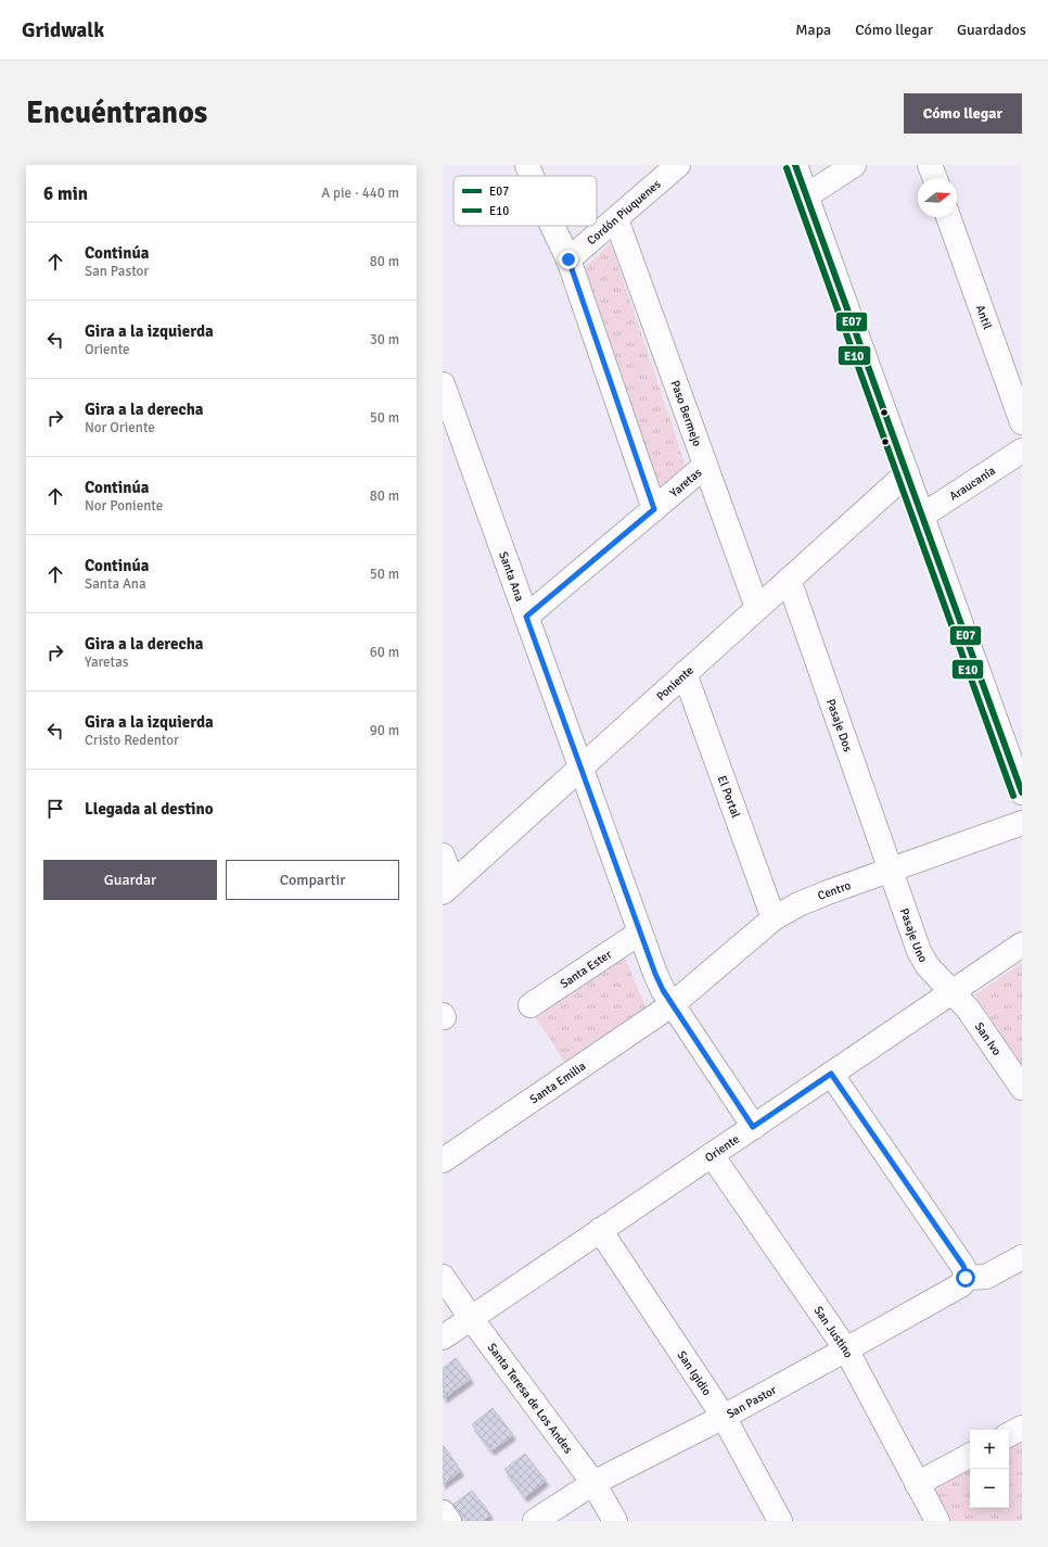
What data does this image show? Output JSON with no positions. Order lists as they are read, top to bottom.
{
  "streets": {
    "street": [
      "Cordón Piuquenes",
      "Antil",
      "Paso Bermejo",
      "Yaretas",
      "Araucanía",
      "Santa Ana",
      "Poniente",
      "Pasaje Dos",
      "El Portal",
      "Centro",
      "Pasaje Uno",
      "Santa Ester",
      "San Ivo",
      "Santa Emilia",
      "Oriente",
      "San Justino",
      "San Igidio",
      "Santa Teresa de Los Andes",
      "San Pastor"
    ]
  },
  "crossings": [
    ["Cordón Piuquenes", "Paso Bermejo"],
    ["Paso Bermejo", "Yaretas"],
    ["Paso Bermejo", "Poniente"],
    ["Yaretas", "Santa Ana"],
    ["Santa Ana", "Poniente"],
    ["Santa Ana", "Centro"],
    ["Santa Ana", "Santa Ester"],
    ["Santa Ana", "Santa Emilia"],
    ["Santa Ana", "Oriente"],
    ["Poniente", "Pasaje Dos"],
    ["Poniente", "El Portal"],
    ["Pasaje Dos", "Centro"],
    ["Pasaje Dos", "Pasaje Uno"],
    ["El Portal", "Centro"],
    ["Centro", "Pasaje Uno"],
    ["Centro", "Santa Emilia"],
    ["Pasaje Uno", "San Ivo"],
    ["Pasaje Uno", "Oriente"],
    ["San Ivo", "Oriente"],
    ["Oriente", "San Justino"],
    ["Oriente", "San Igidio"],
    ["Oriente", "Santa Teresa de Los Andes"],
    ["San Justino", "San Pastor"],
    ["San Igidio", "San Pastor"],
    ["Santa Teresa de Los Andes", "San Pastor"]
  ],
  "lines": ["transit line E07", "transit line E10"],
  "legend": ["E07", "E10"],
  "north": "right",
  "page": {
    "header": "Gridwalk",
    "nav": ["Mapa", "Cómo llegar", "Guardados"],
    "buttons": [
      "Cómo llegar",
      ["Guardar", "Compartir"]
    ],
    "title": "Encuéntranos",
    "heading": ["6 min", "A pie · 440 m"],
    "list": [
      ["Continúa", "San Pastor", "80 m"],
      ["Gira a la izquierda", "Oriente", "30 m"],
      ["Gira a la derecha", "Nor Oriente", "50 m"],
      ["Continúa", "Nor Poniente", "80 m"],
      ["Continúa", "Santa Ana", "50 m"],
      ["Gira a la derecha", "Yaretas", "60 m"],
      ["Gira a la izquierda", "Cristo Redentor", "90 m"],
      "Llegada al destino"
    ],
    "map_buttons": ["+", "−"]
  }
}
